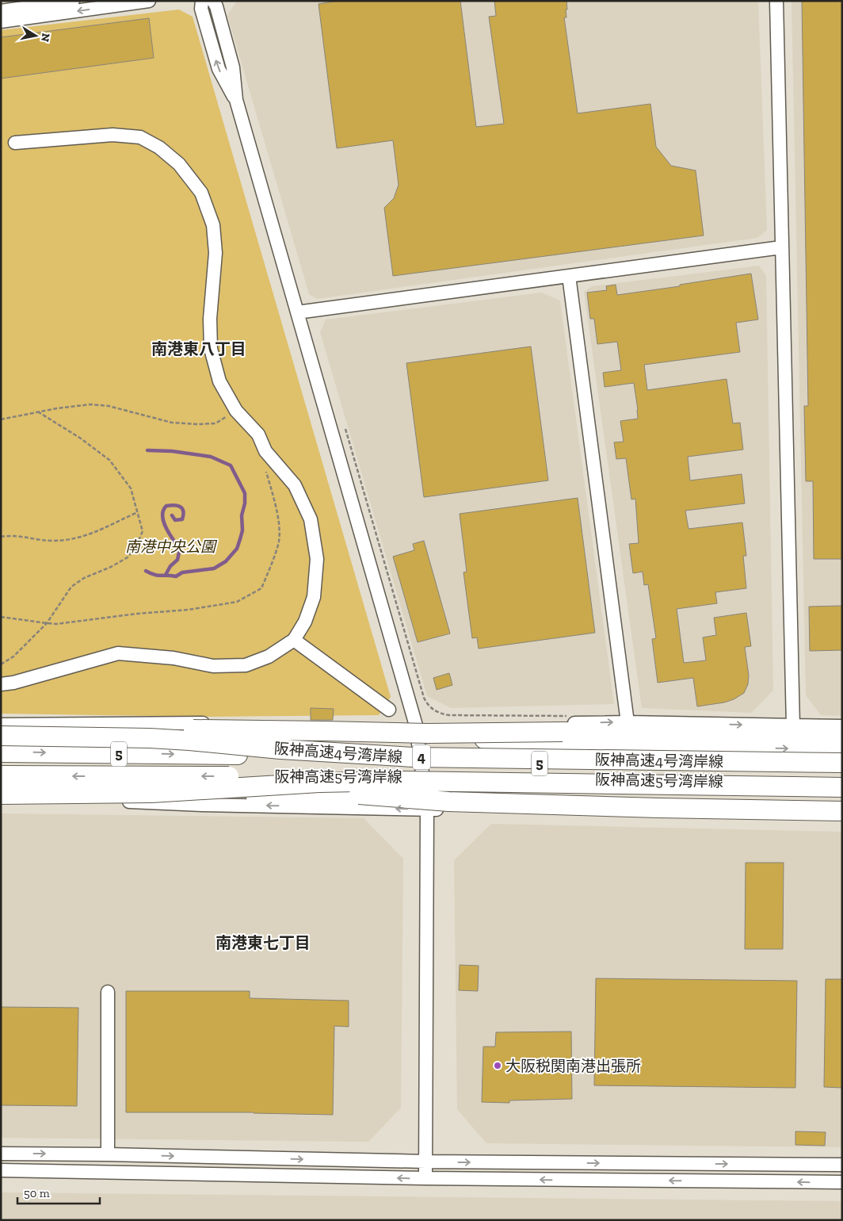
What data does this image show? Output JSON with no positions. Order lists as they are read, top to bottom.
{
  "streets": {
    "highway": [
      "阪神高速4号湾岸線",
      "5",
      "4",
      "阪神高速5号湾岸線"
    ]
  },
  "districts": ["南港東八丁目", "南港東七丁目"],
  "parks": ["南港中央公園"],
  "places": ["大阪税関南港出張所"],
  "scale_bar": "50 m",
  "north": "right"
}
